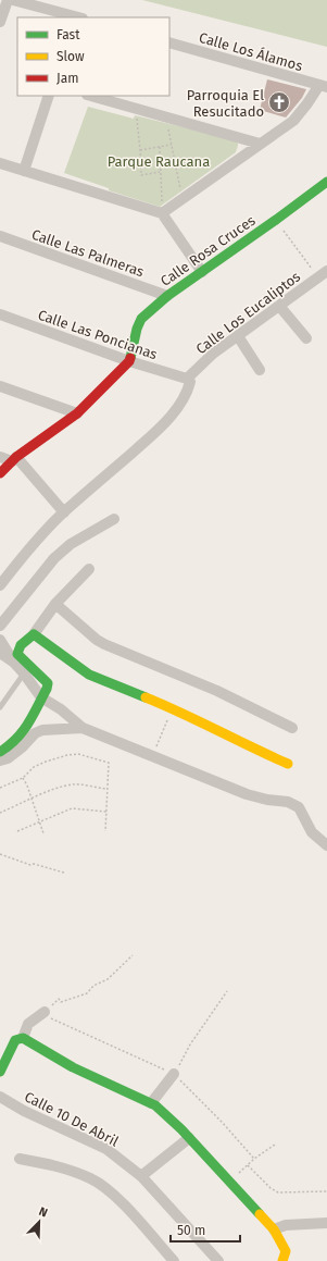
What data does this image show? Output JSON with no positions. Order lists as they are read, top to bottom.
{
  "streets": {
    "street": [
      "Calle Los Álamos",
      "Calle Rosa Cruces",
      "Calle Las Palmeras",
      "Calle Los Eucaliptos",
      "Calle Las Poncianas",
      "Calle 10 De Abril"
    ]
  },
  "crossings": [
    ["Calle Rosa Cruces", "Calle Las Palmeras"],
    ["Calle Rosa Cruces", "Calle Las Poncianas"],
    ["Calle Los Eucaliptos", "Calle Las Poncianas"]
  ],
  "parks": ["Parque Raucana"],
  "places": {
    "church": ["Parroquia El Resucitado"]
  },
  "legend": ["Fast", "Slow", "Jam"],
  "scale_bar": "50 m",
  "north": "top right"
}
